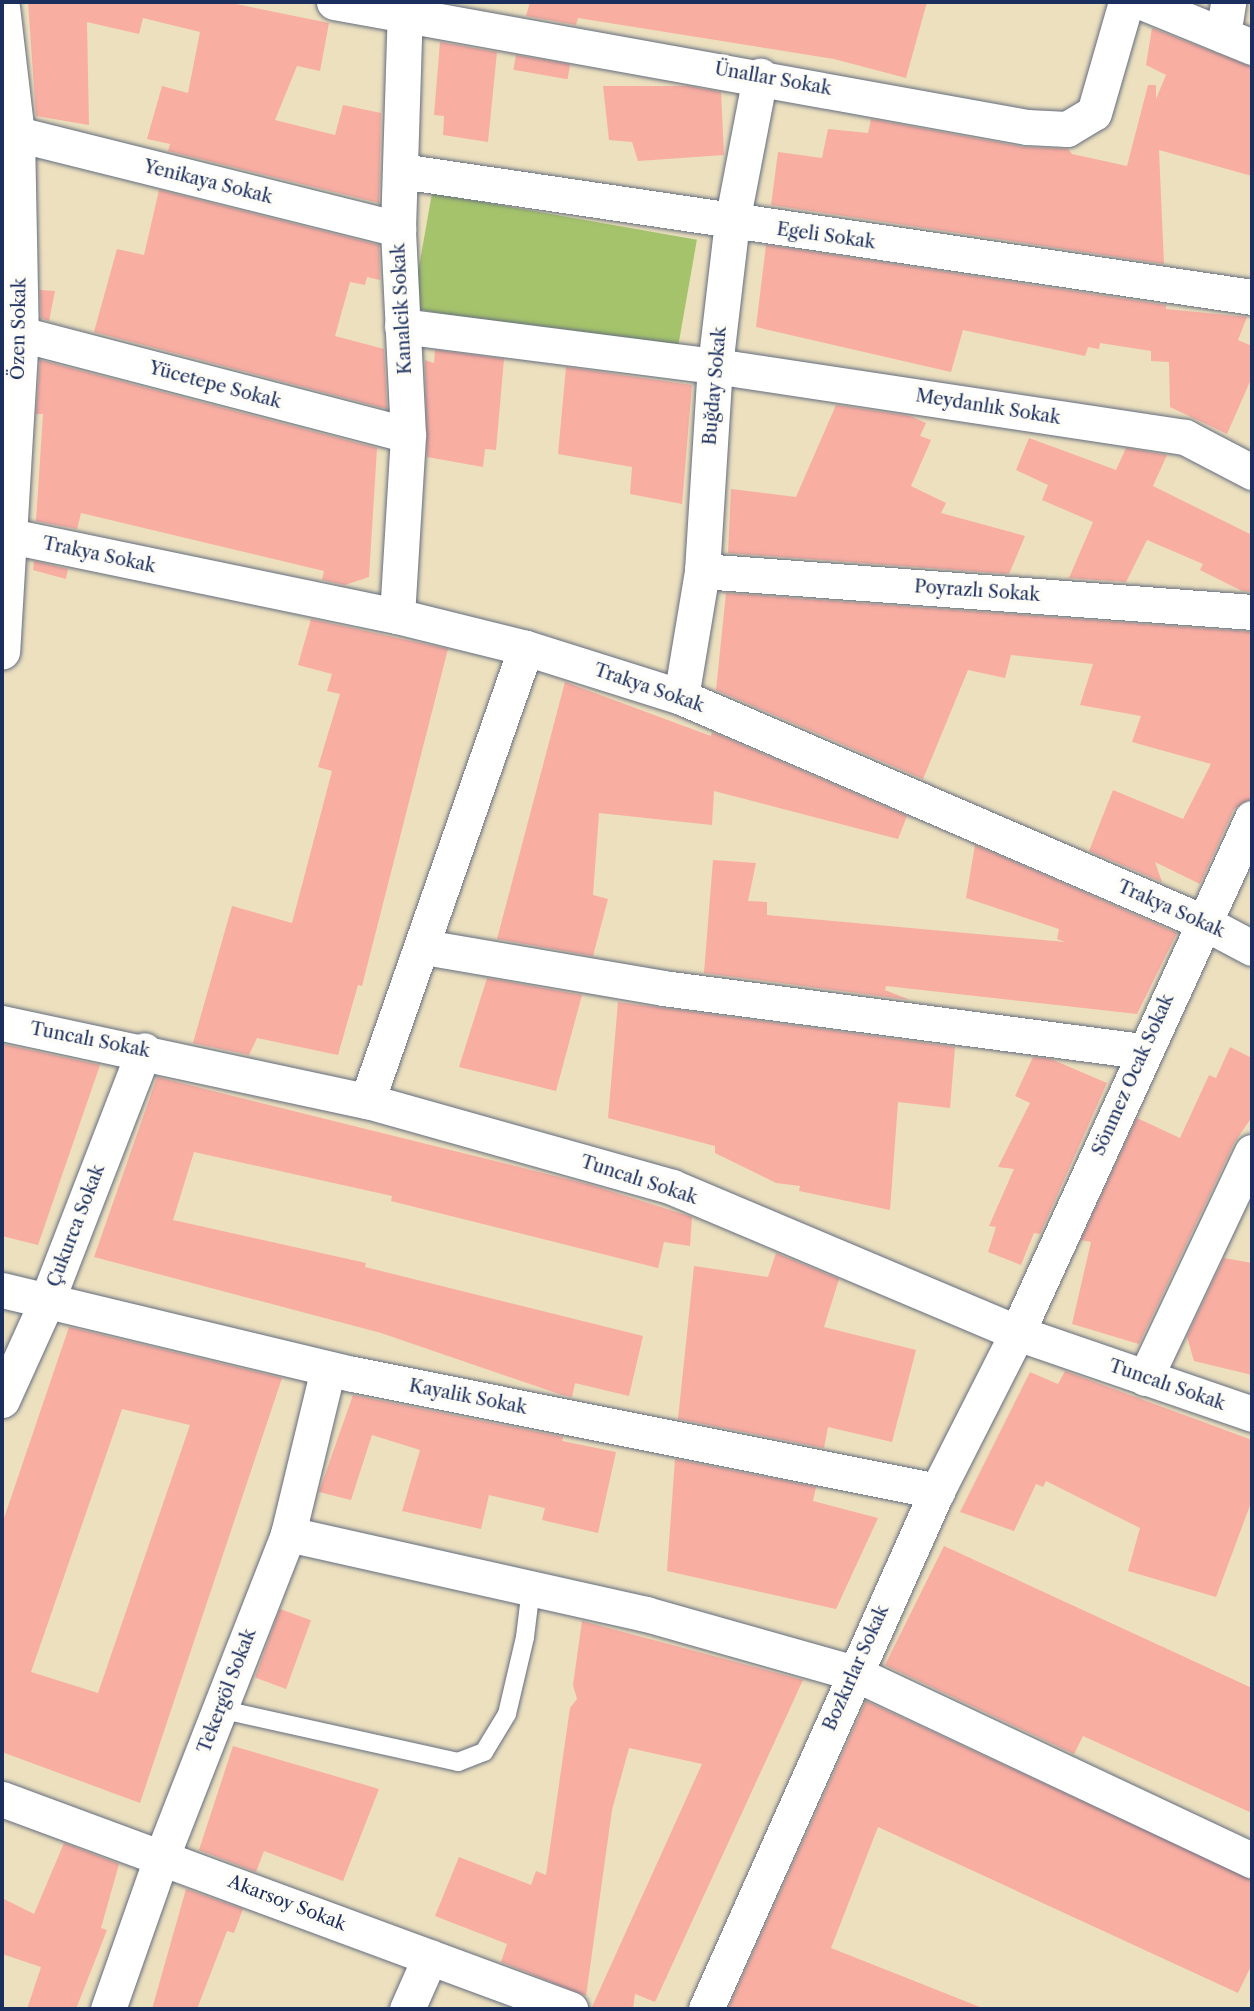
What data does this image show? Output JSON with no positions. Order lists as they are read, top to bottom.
{
  "streets": {
    "street": [
      "Ünallar Sokak",
      "Yenikaya Sokak",
      "Egeli Sokak",
      "Kanalcik Sokak",
      "Özen Sokak",
      "Yücetepe Sokak",
      "Buğday Sokak",
      "Meydanlık Sokak",
      "Trakya Sokak",
      "Poyrazlı Sokak",
      "Tuncalı Sokak",
      "Sönmez Ocak Sokak",
      "Çukurca Sokak",
      "Kayalik Sokak",
      "Bozkırlar Sokak",
      "Tekergöl Sokak",
      "Akarsoy Sokak"
    ]
  },
  "crossings": [
    ["Ünallar Sokak", "Kanalcik Sokak"],
    ["Ünallar Sokak", "Buğday Sokak"],
    ["Yenikaya Sokak", "Kanalcik Sokak"],
    ["Yenikaya Sokak", "Özen Sokak"],
    ["Egeli Sokak", "Kanalcik Sokak"],
    ["Egeli Sokak", "Buğday Sokak"],
    ["Kanalcik Sokak", "Yücetepe Sokak"],
    ["Kanalcik Sokak", "Meydanlık Sokak"],
    ["Kanalcik Sokak", "Trakya Sokak"],
    ["Özen Sokak", "Yücetepe Sokak"],
    ["Özen Sokak", "Trakya Sokak"],
    ["Buğday Sokak", "Meydanlık Sokak"],
    ["Buğday Sokak", "Trakya Sokak"],
    ["Buğday Sokak", "Poyrazlı Sokak"],
    ["Trakya Sokak", "Sönmez Ocak Sokak"],
    ["Tuncalı Sokak", "Sönmez Ocak Sokak"],
    ["Tuncalı Sokak", "Çukurca Sokak"],
    ["Tuncalı Sokak", "Bozkırlar Sokak"],
    ["Sönmez Ocak Sokak", "Bozkırlar Sokak"],
    ["Çukurca Sokak", "Kayalik Sokak"],
    ["Kayalik Sokak", "Bozkırlar Sokak"],
    ["Kayalik Sokak", "Tekergöl Sokak"],
    ["Tekergöl Sokak", "Akarsoy Sokak"]
  ]
}
